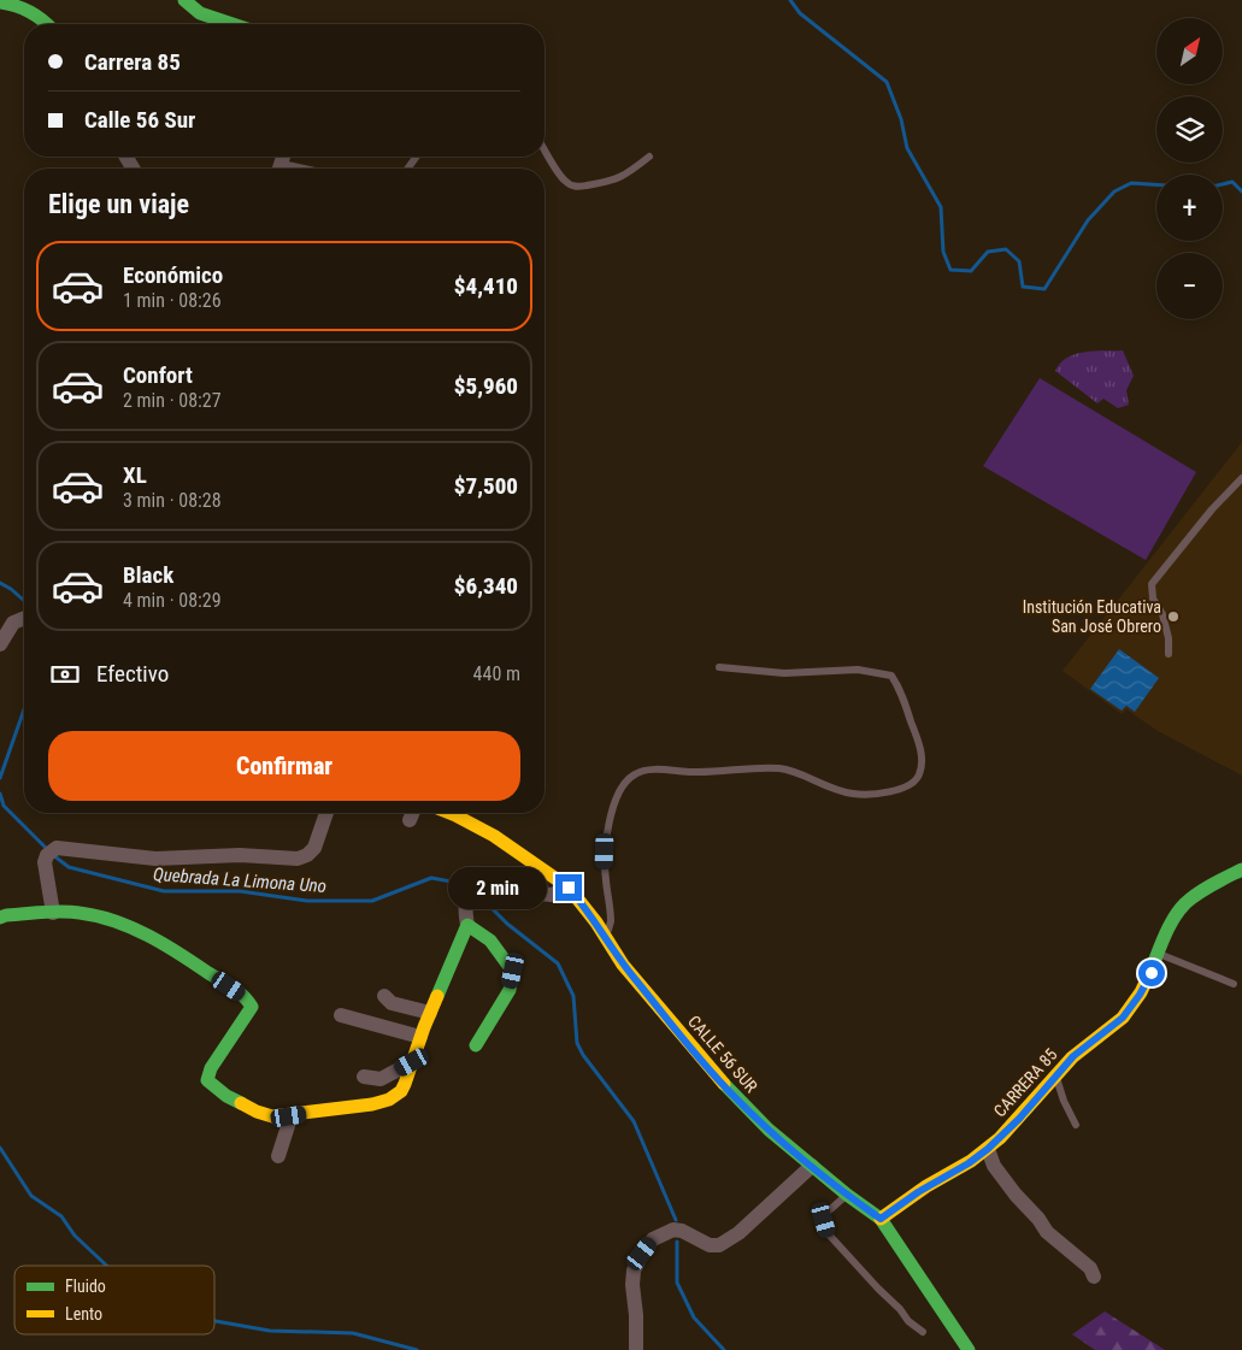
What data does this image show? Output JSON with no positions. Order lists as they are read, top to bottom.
{
  "streets": {
    "street": ["CALLE 56 SUR", "CARRERA 85"]
  },
  "crossings": [
    ["CALLE 56 SUR", "CARRERA 85"]
  ],
  "water": ["Quebrada La Limona Uno"],
  "places": ["Institución Educativa San José Obrero"],
  "legend": ["Fluido", "Lento"],
  "north": "top right",
  "page": {
    "map_buttons": ["+", "−"],
    "banner": ["Carrera 85", "Calle 56 Sur"],
    "heading": "Elige un viaje",
    "list": [
      {
        "name": "Económico",
        "note": "1 min · 08:26",
        "value": "$4,410"
      },
      {
        "name": "Confort",
        "note": "2 min · 08:27",
        "value": "$5,960"
      },
      {
        "name": "XL",
        "note": "3 min · 08:28",
        "value": "$7,500"
      },
      {
        "name": "Black",
        "note": "4 min · 08:29",
        "value": "$6,340"
      }
    ],
    "pay": ["Efectivo", "440 m"],
    "buttons": "Confirmar",
    "bubble": "2 min"
  }
}
